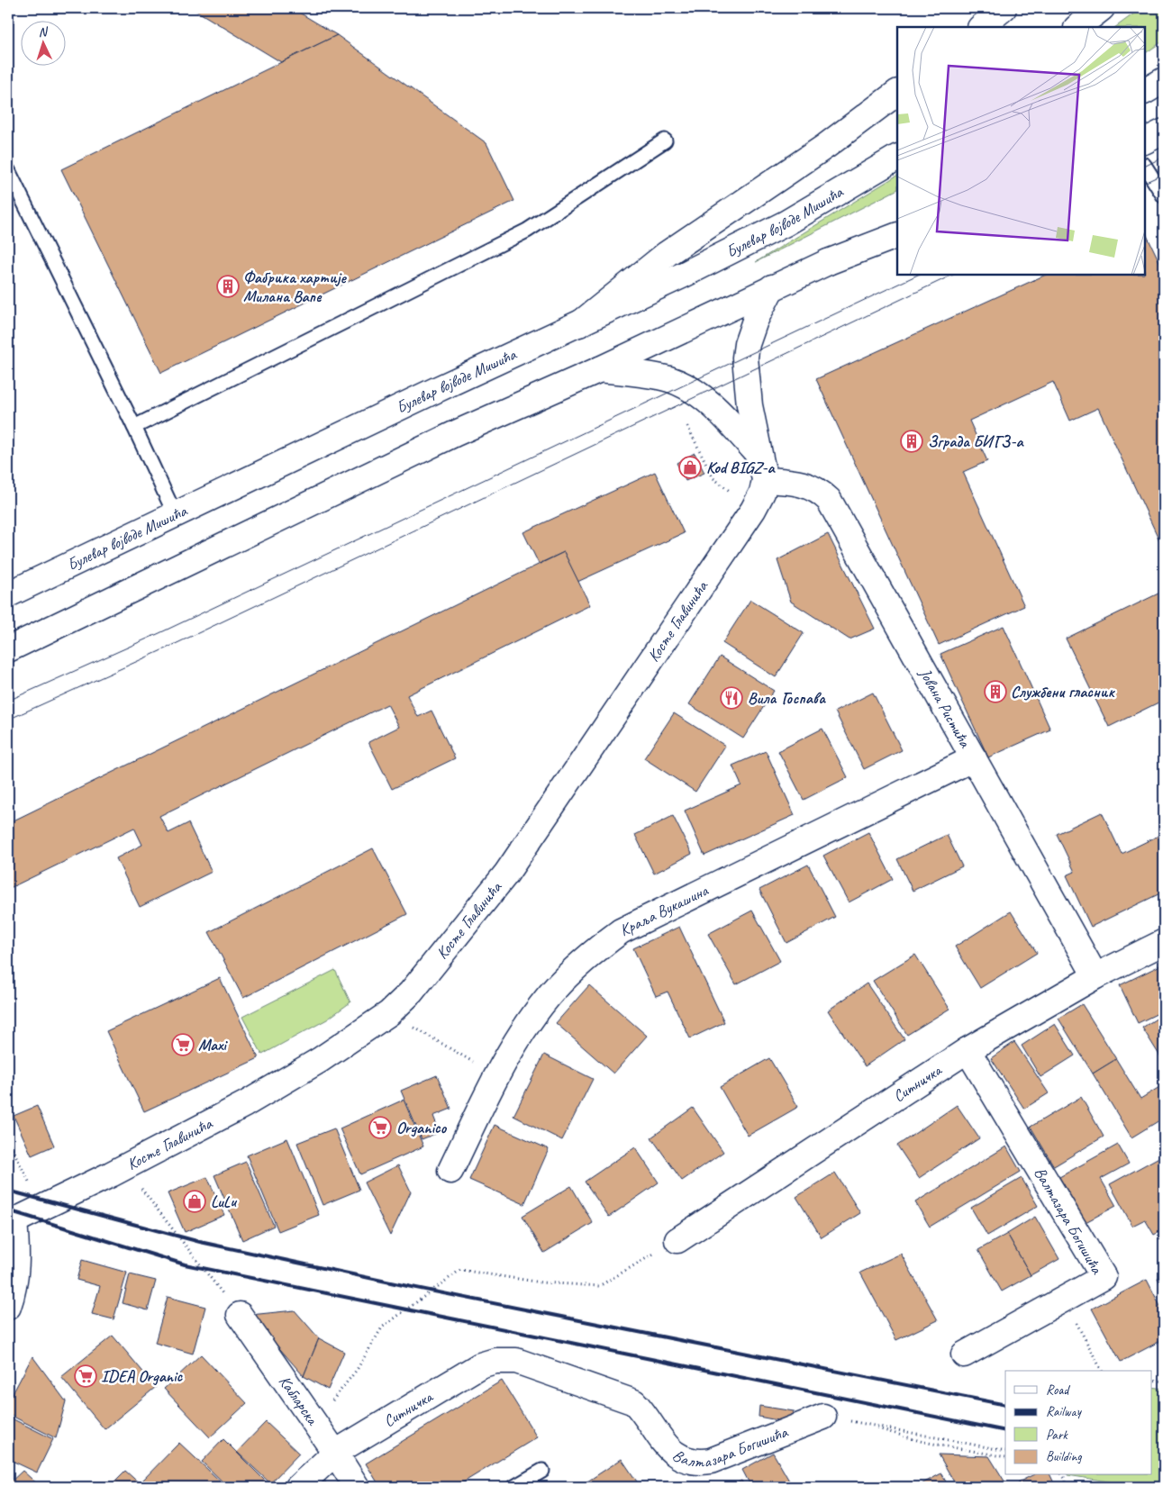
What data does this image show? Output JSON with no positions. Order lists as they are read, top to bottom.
{
  "streets": {
    "main road": [
      "Булевар војводе Мишића",
      "Косте Главинића",
      "Јована Ристића",
      "Краља Вукашина",
      "Ситничка",
      "Валтазара Богишића",
      "Кабларска"
    ]
  },
  "crossings": [
    ["Косте Главинића", "Јована Ристића"],
    ["Јована Ристића", "Краља Вукашина"],
    ["Јована Ристића", "Ситничка"],
    ["Ситничка", "Валтазара Богишића"],
    ["Ситничка", "Кабларска"]
  ],
  "places": {
    "building": ["Фабрика хартије Милана Вапе", "Зграда БИГЗ-а", "Службени гласник"],
    "shop": ["Kod BIGZ-a", "LuLu"],
    "restaurant": ["Вила Госпава"],
    "supermarket": ["Maxi", "Organico", "IDEA Organic"]
  },
  "legend": [
    "Road",
    "Railway",
    "Park",
    "Building"
  ],
  "north": "top"
}
